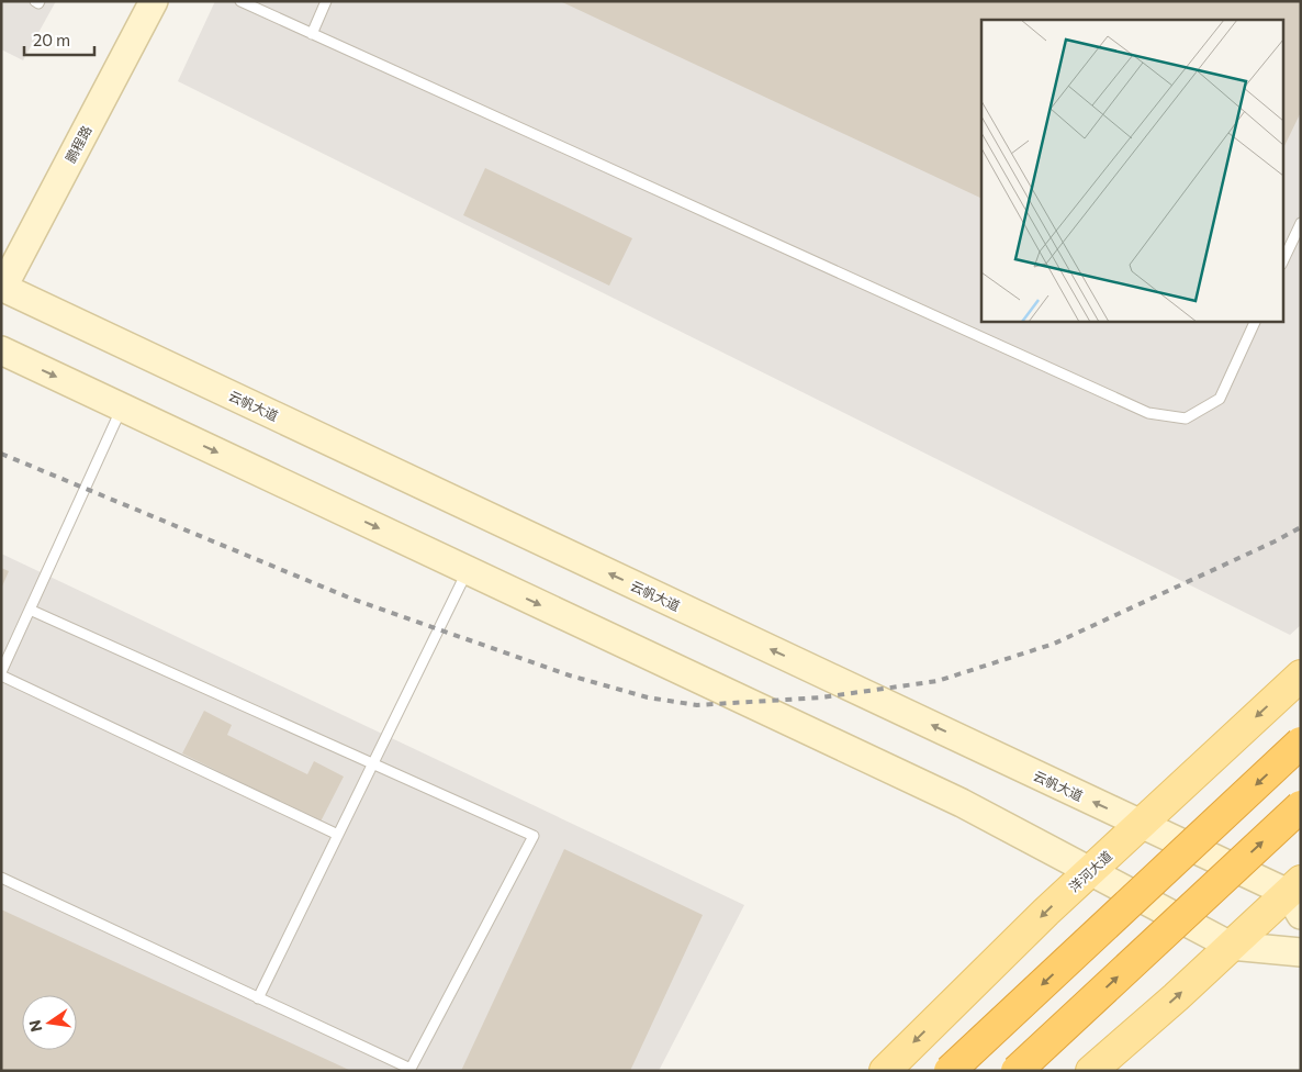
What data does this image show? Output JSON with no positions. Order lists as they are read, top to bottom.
{
  "streets": {
    "main road": ["鹏程路", "云帆大道", "洋河大道"]
  },
  "crossings": [
    ["鹏程路", "云帆大道"],
    ["云帆大道", "洋河大道"]
  ],
  "scale_bar": "20 m",
  "north": "left"
}
